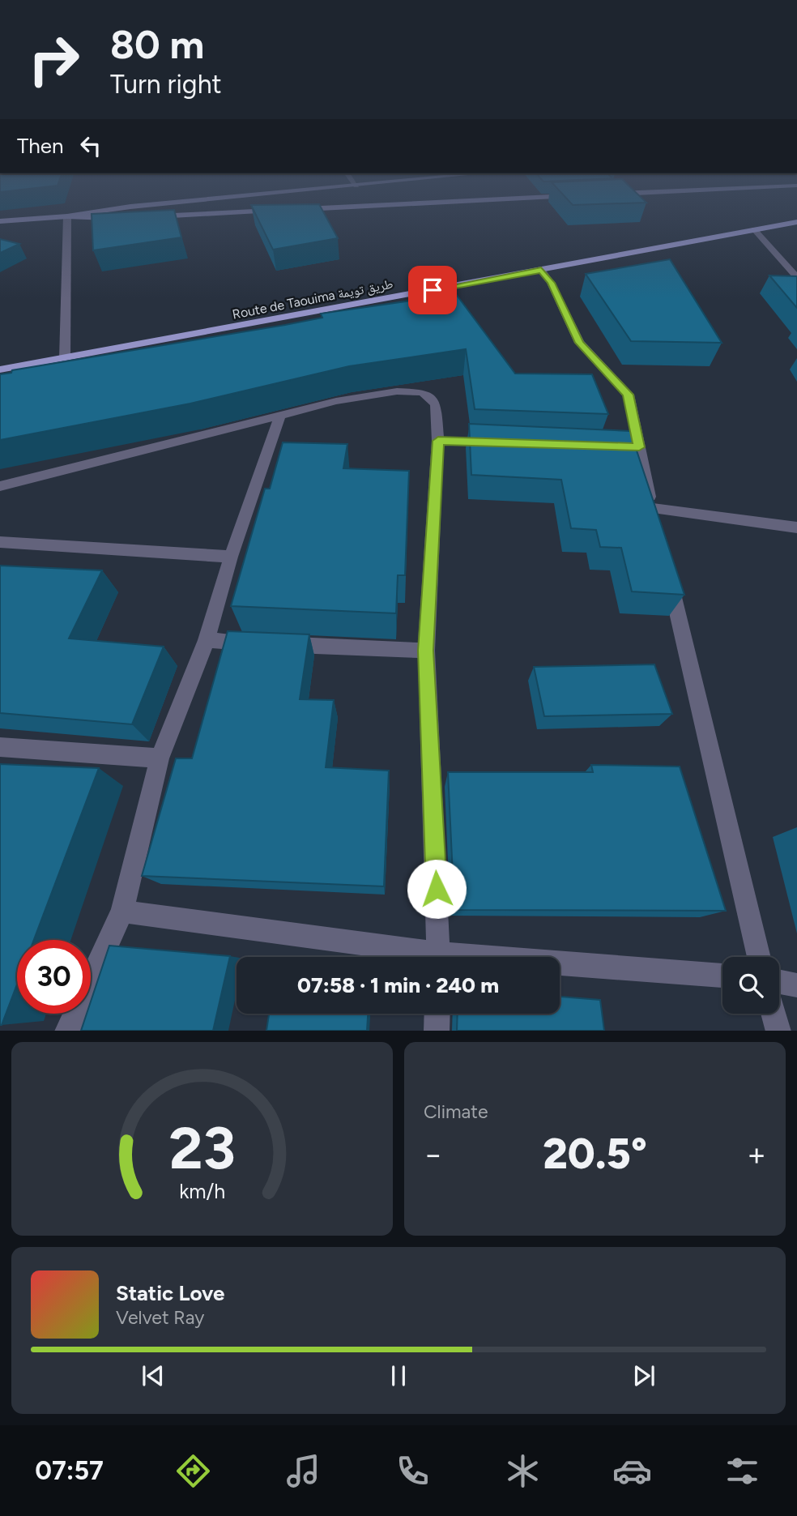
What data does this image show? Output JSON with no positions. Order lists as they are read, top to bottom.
{
  "streets": {
    "main road": ["Route de Taouima طريق تويمة"]
  },
  "page": {
    "turn": ["80 m", "Turn right"],
    "then": "Then",
    "limit": "30",
    "trip": "07:58 · 1 min · 240 m",
    "tile": "Climate",
    "heat": ["−", "20.5°", "+"],
    "song": ["Static Love", "Velvet Ray"],
    "tabs": "07:57",
    "gauge": ["23", "km/h"]
  }
}
